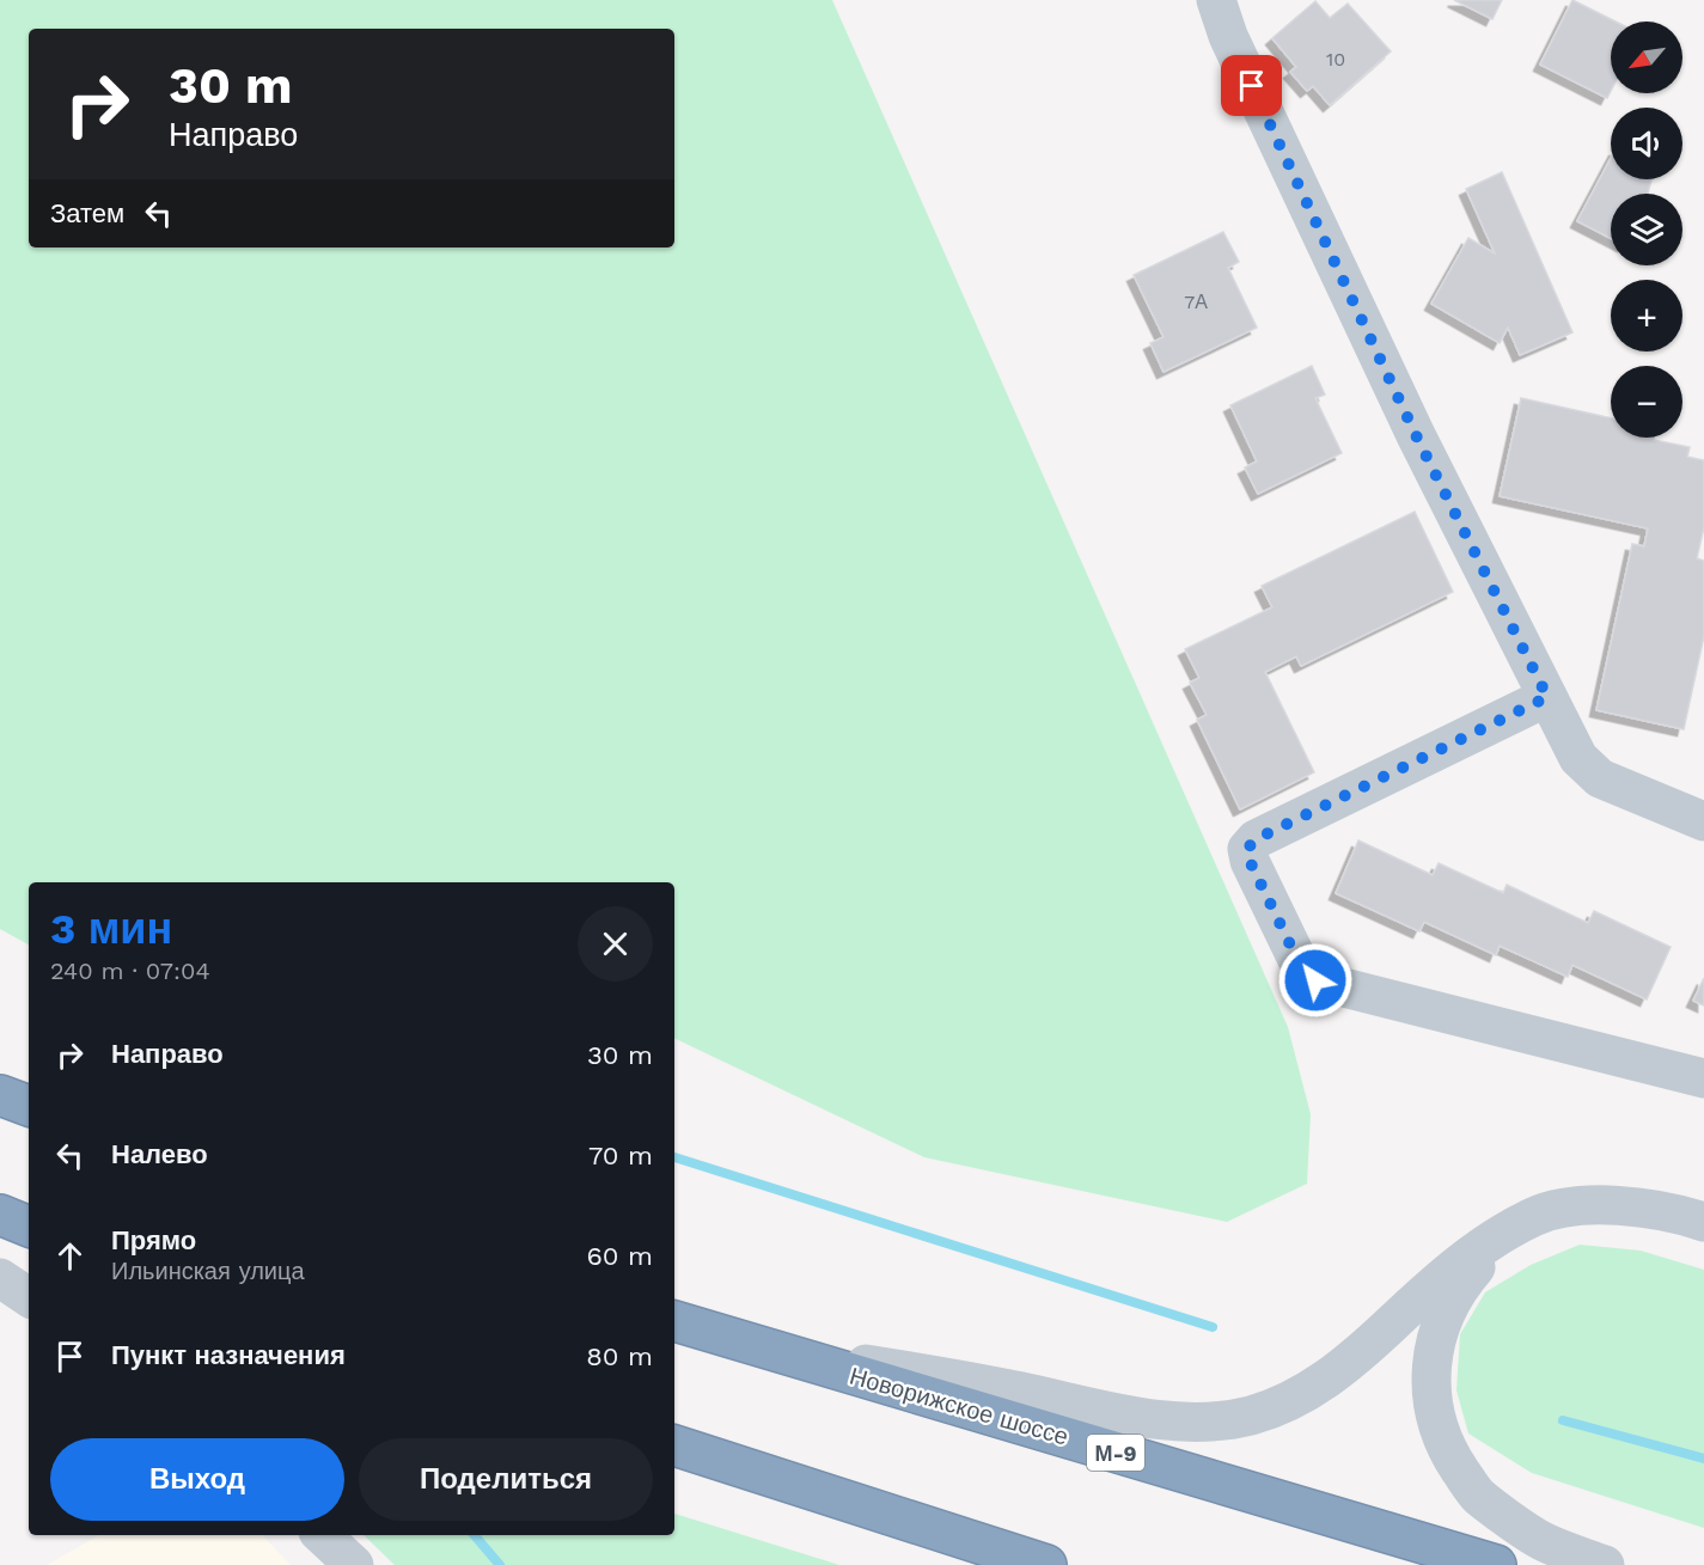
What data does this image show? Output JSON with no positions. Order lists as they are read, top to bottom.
{
  "streets": {
    "highway": ["Новорижское шоссе", "М-9"]
  },
  "crossings": [
    ["Новорижское шоссе", "М-9"]
  ],
  "house_numbers": ["10", "7А"],
  "north": "bottom left",
  "page": {
    "map_buttons": ["+", "−"],
    "turn": ["30 m", "Направо"],
    "then": "Затем",
    "heading": ["3 мин", "240 m · 07:04"],
    "list": [
      {
        "name": "Направо",
        "value": "30 m"
      },
      {
        "name": "Налево",
        "value": "70 m"
      },
      {
        "name": "Прямо",
        "note": "Ильинская улица",
        "value": "60 m"
      },
      {
        "name": "Пункт назначения",
        "value": "80 m"
      }
    ],
    "buttons": ["Выход", "Поделиться"]
  }
}
